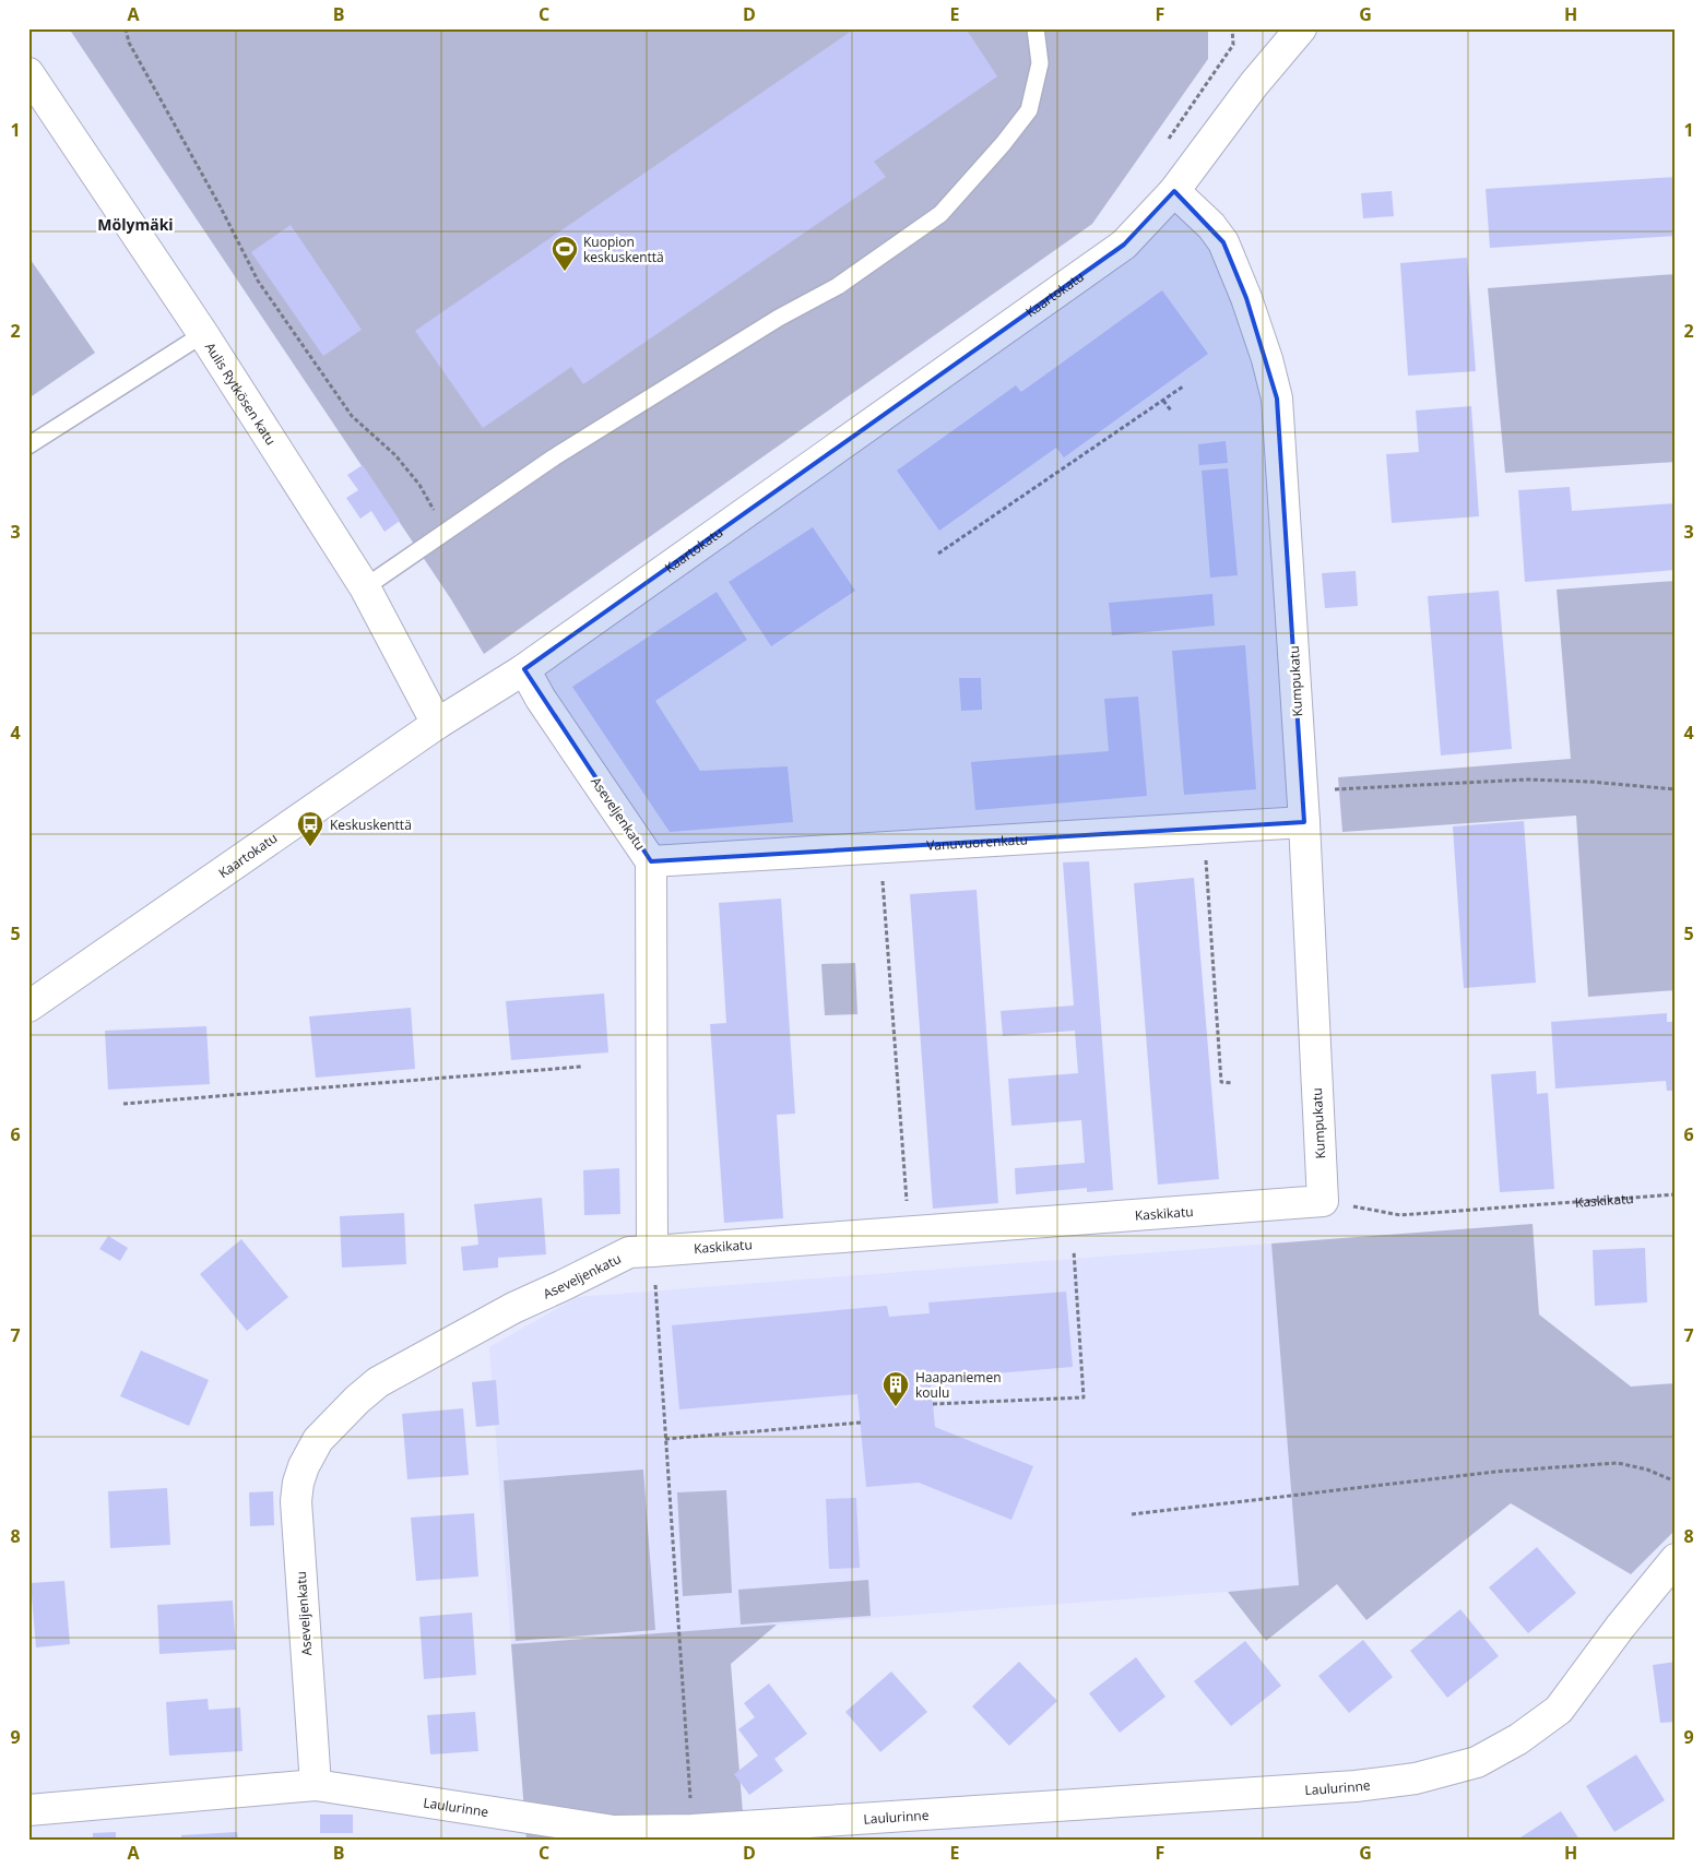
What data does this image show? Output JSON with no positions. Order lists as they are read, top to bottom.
{
  "streets": {
    "street": [
      "Kaartokatu",
      "Aulis Rytkösen katu",
      "Kumpukatu",
      "Aseveljenkatu",
      "Vanuvuorenkatu",
      "Kaskikatu",
      "Laulurinne"
    ]
  },
  "crossings": [
    ["Kaartokatu", "Aulis Rytkösen katu"],
    ["Kaartokatu", "Kumpukatu"],
    ["Kaartokatu", "Aseveljenkatu"],
    ["Kumpukatu", "Vanuvuorenkatu"],
    ["Kumpukatu", "Kaskikatu"],
    ["Aseveljenkatu", "Vanuvuorenkatu"],
    ["Aseveljenkatu", "Kaskikatu"],
    ["Aseveljenkatu", "Laulurinne"]
  ],
  "districts": ["Mölymäki"],
  "places": {
    "sports": ["Kuopion keskuskenttä"],
    "bus stop": ["Keskuskenttä"],
    "building": ["Haapaniemen koulu"]
  },
  "grid": {
    "columns": [
      "A",
      "B",
      "C",
      "D",
      "E",
      "F",
      "G",
      "H"
    ],
    "rows": [
      "1",
      "2",
      "3",
      "4",
      "5",
      "6",
      "7",
      "8",
      "9"
    ]
  }
}
